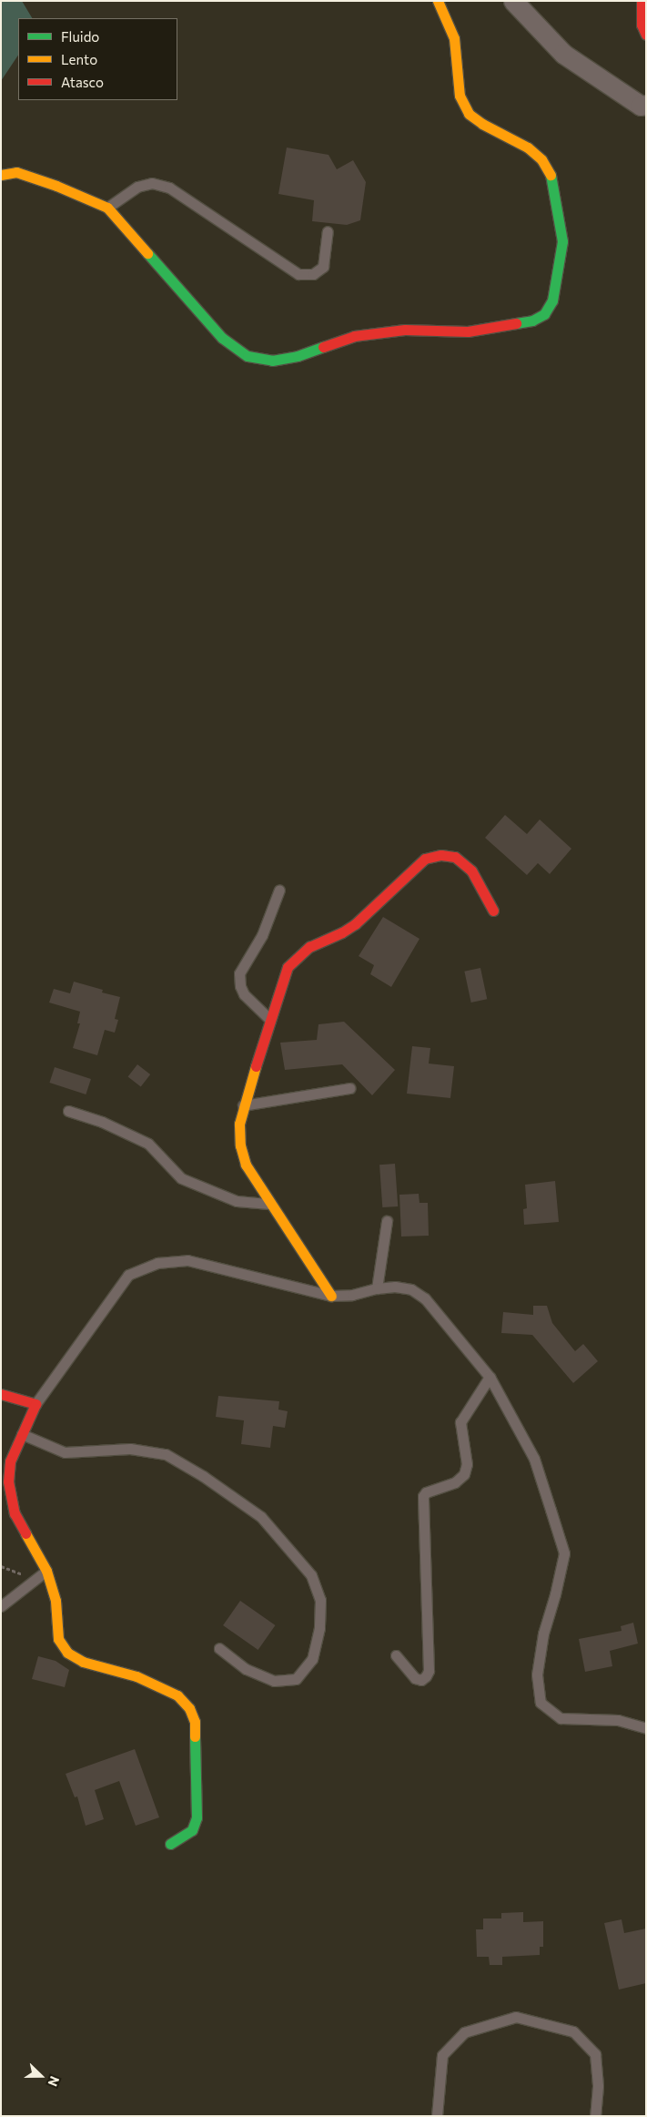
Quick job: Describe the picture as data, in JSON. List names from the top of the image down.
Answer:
{
  "legend": ["Fluido", "Lento", "Atasco"],
  "north": "right"
}
